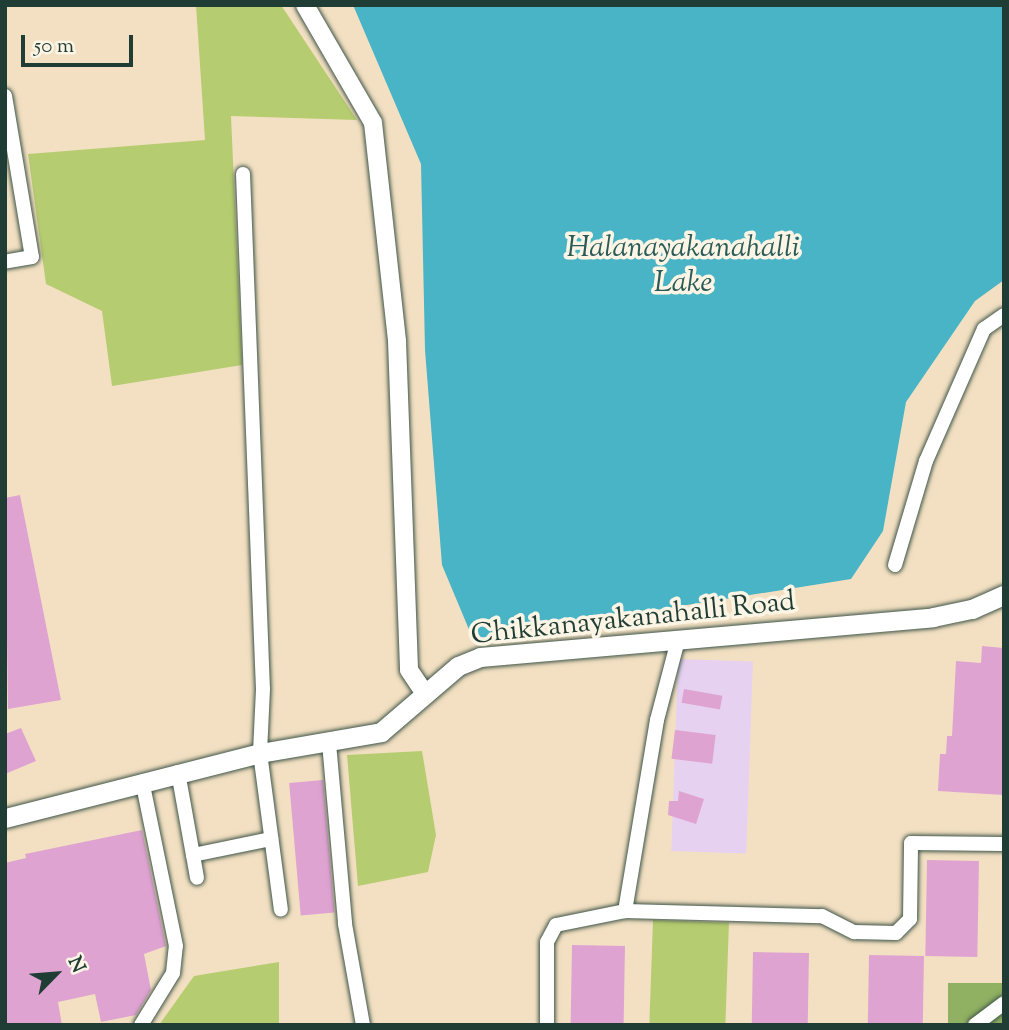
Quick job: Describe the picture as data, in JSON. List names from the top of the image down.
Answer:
{
  "streets": {
    "main road": ["Chikkanayakanahalli Road"]
  },
  "water": ["Halanayakanahalli Lake"],
  "scale_bar": "50 m",
  "north": "top right"
}
